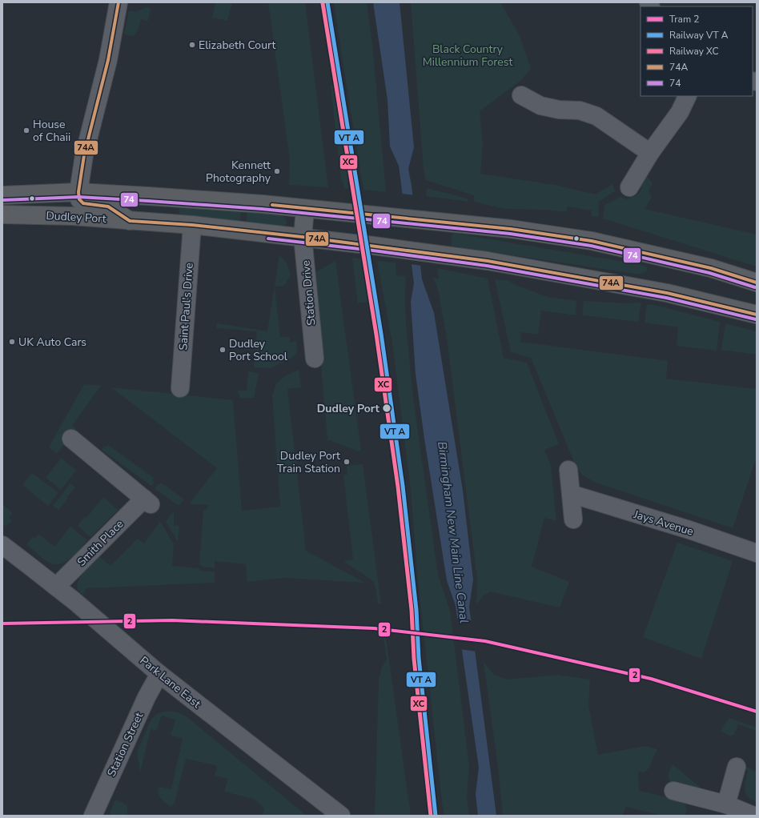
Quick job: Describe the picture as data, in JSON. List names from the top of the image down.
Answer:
{
  "streets": {
    "highway": ["Dudley Port"],
    "street": [
      "Station Drive",
      "Saint Paul's Drive",
      "Jays Avenue",
      "Smith Place",
      "Park Lane East",
      "Station Street"
    ]
  },
  "crossings": [
    ["Dudley Port", "Station Drive"],
    ["Dudley Port", "Saint Paul's Drive"],
    ["Smith Place", "Park Lane East"],
    ["Park Lane East", "Station Street"]
  ],
  "water": ["Birmingham New Main Line Canal"],
  "parks": ["Black Country Millennium Forest"],
  "places": [
    "Elizabeth Court",
    "House of Chaii",
    "Kennett Photography",
    "UK Auto Cars",
    "Dudley Port School",
    "Dudley Port",
    "Dudley Port Train Station"
  ],
  "lines": [
    "transit line 74A",
    "rail line XC",
    "transit line 74",
    "tram line 2"
  ],
  "legend": [
    "Tram 2",
    "Railway VT A",
    "Railway XC",
    "74A",
    "74"
  ]
}
